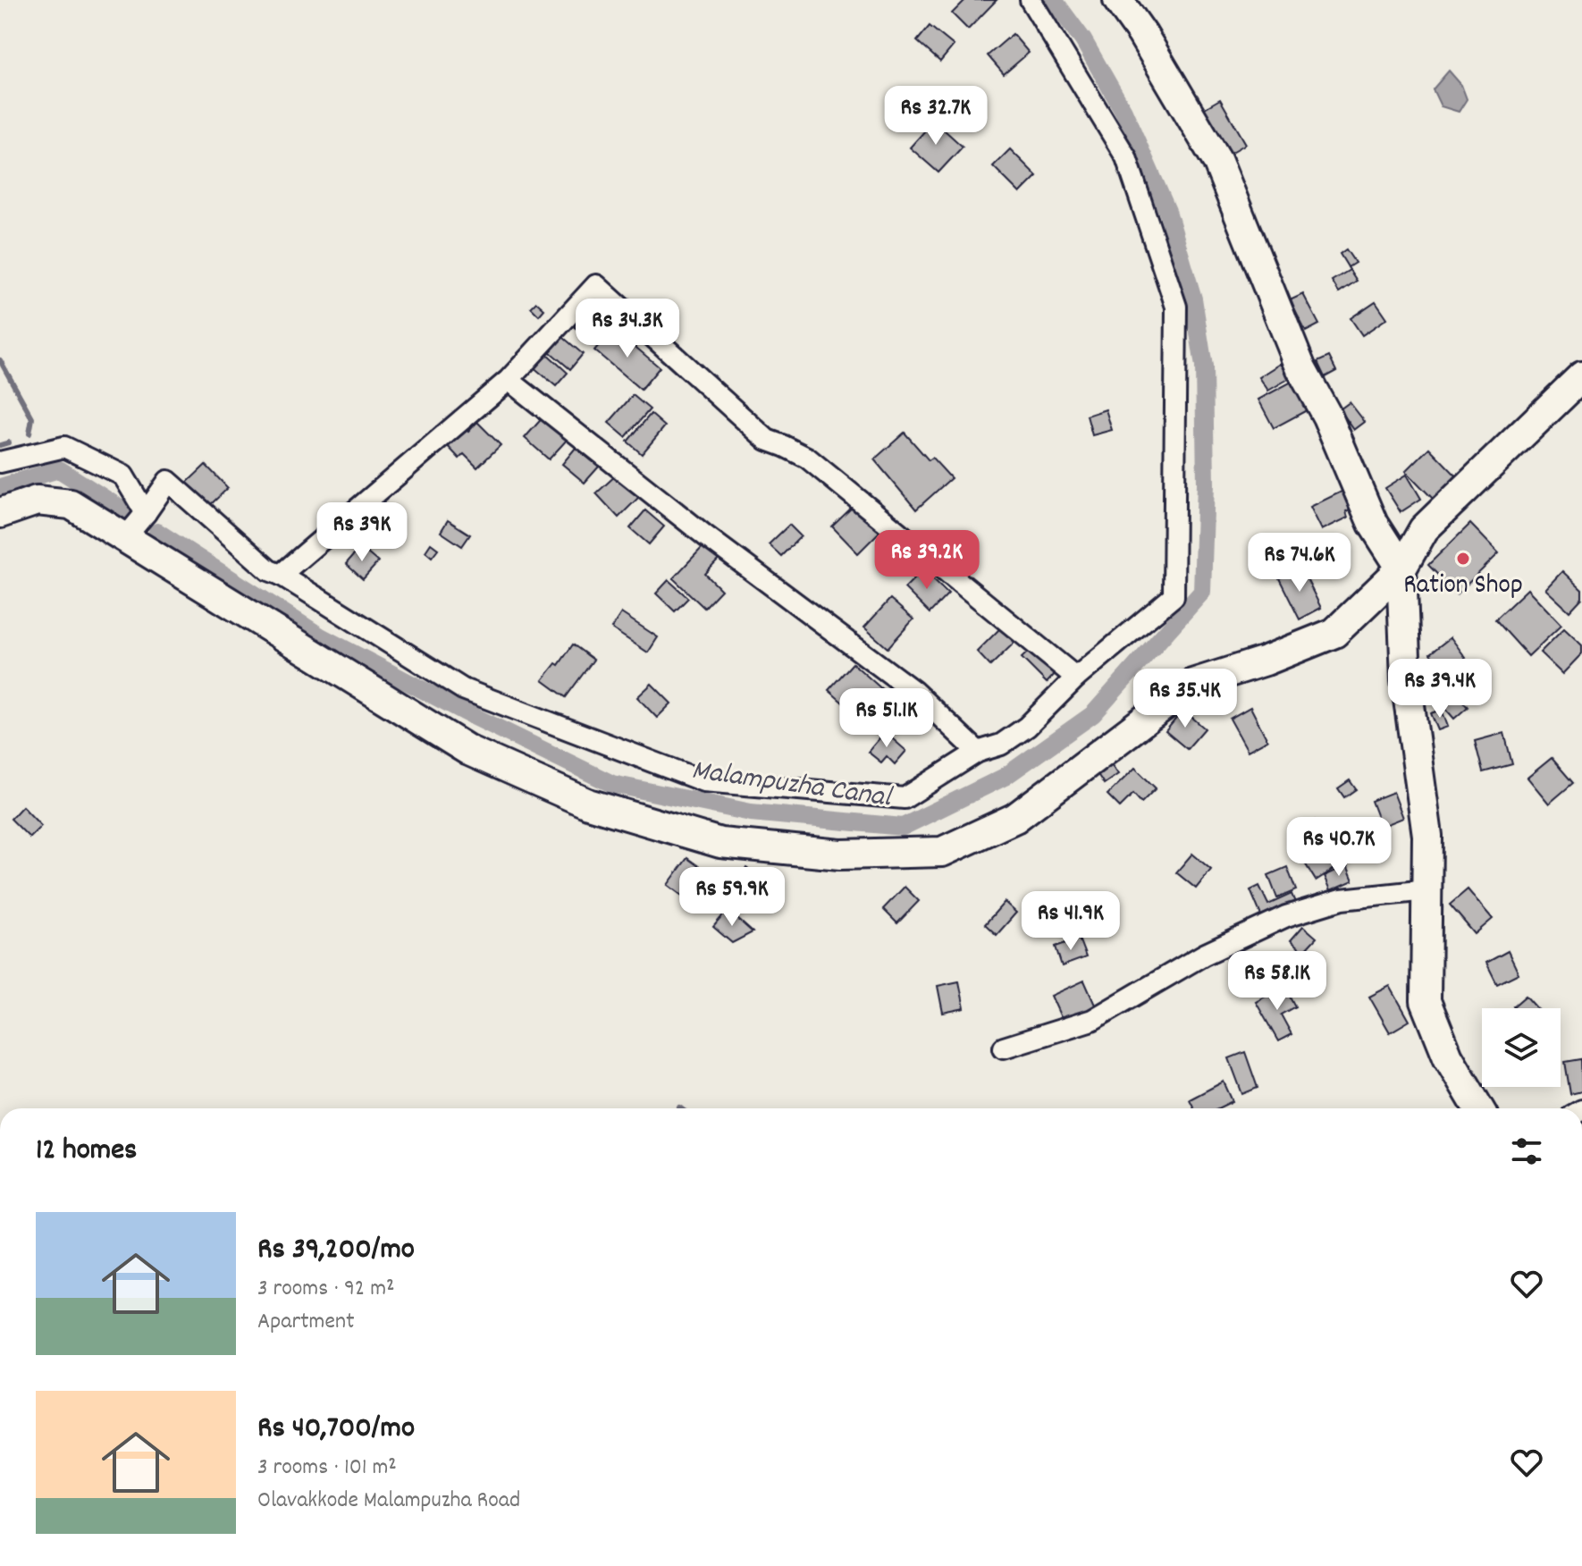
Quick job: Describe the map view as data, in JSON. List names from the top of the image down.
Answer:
{
  "water": ["Malampuzha Canal"],
  "places": ["Ration Shop"],
  "page": {
    "price": [
      "Rs 32.7K",
      "Rs 34.3K",
      "Rs 39K",
      "Rs 39.2K",
      "Rs 74.6K",
      "Rs 39.4K",
      "Rs 35.4K",
      "Rs 51.1K",
      "Rs 40.7K",
      "Rs 59.9K",
      "Rs 41.9K",
      "Rs 58.1K"
    ],
    "heading": "12 homes",
    "list": [
      {
        "name": "Rs 39,200/mo",
        "note": "3 rooms · 92 m² · Apartment"
      },
      {
        "name": "Rs 40,700/mo",
        "note": "3 rooms · 101 m² · Olavakkode Malampuzha Road"
      }
    ]
  }
}
